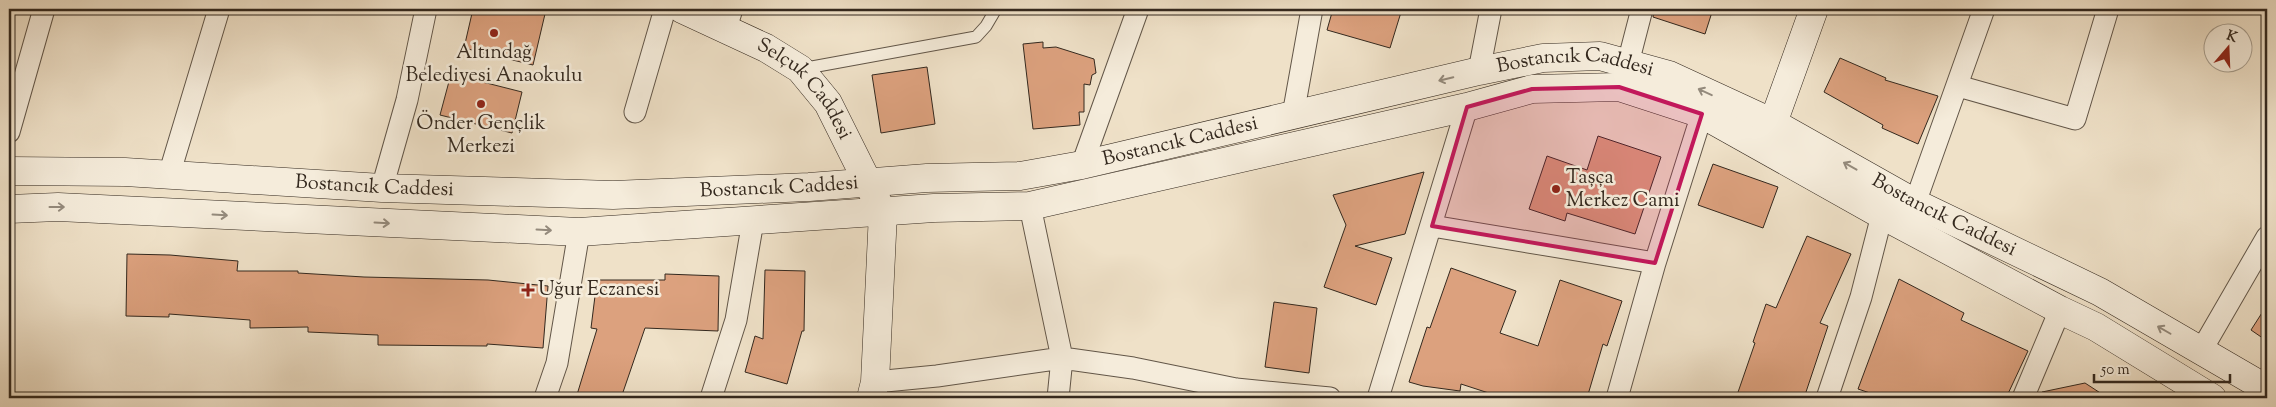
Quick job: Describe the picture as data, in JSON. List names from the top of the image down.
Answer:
{
  "streets": {
    "main road": ["Bostancık Caddesi", "Selçuk Caddesi"]
  },
  "crossings": [
    ["Bostancık Caddesi", "Selçuk Caddesi"]
  ],
  "places": {
    "other": ["Altındağ Belediyesi Anaokulu", "Önder Gençlik Merkezi", "Taşça Merkez Cami"],
    "health": ["Uğur Eczanesi"]
  },
  "scale_bar": "50 m",
  "north": "top"
}
